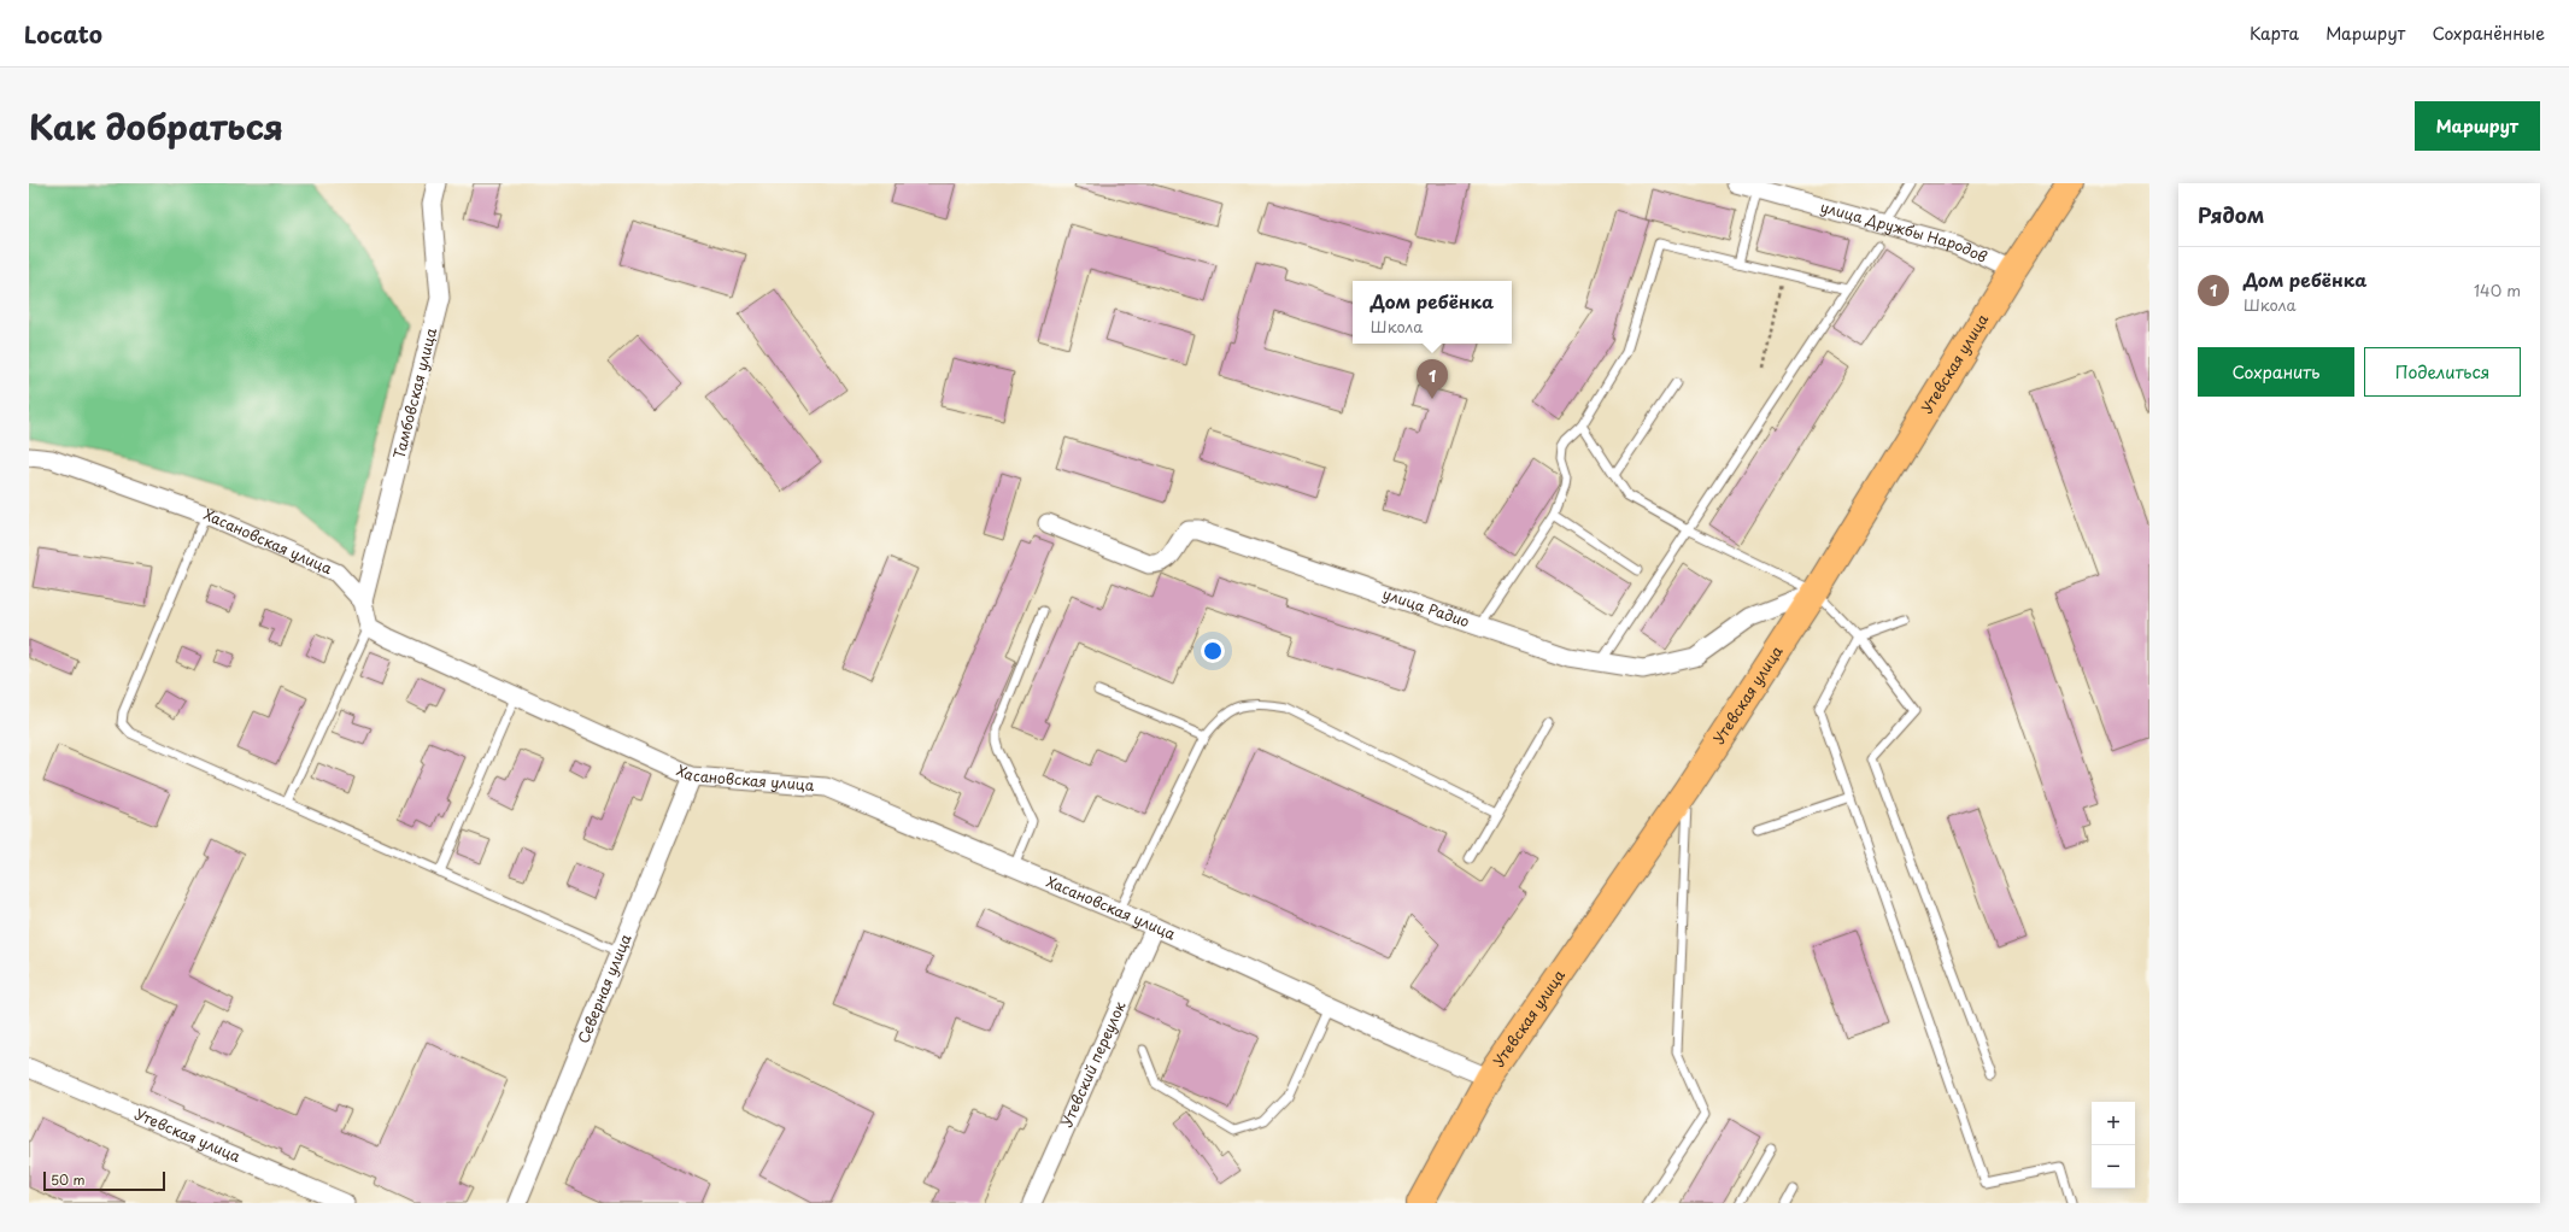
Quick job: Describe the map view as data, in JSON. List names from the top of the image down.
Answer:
{
  "streets": {
    "main road": ["Утевская улица"],
    "street": [
      "улица Дружбы Народов",
      "Тамбовская улица",
      "Хасановская улица",
      "улица Радио",
      "Северная улица",
      "Утевский переулок"
    ]
  },
  "crossings": [
    ["улица Дружбы Народов", "Утевская улица"],
    ["Утевская улица", "Хасановская улица"],
    ["Утевская улица", "улица Радио"],
    ["Тамбовская улица", "Хасановская улица"],
    ["Хасановская улица", "Северная улица"],
    ["Хасановская улица", "Утевский переулок"]
  ],
  "scale_bar": "50 m",
  "page": {
    "header": "Locato",
    "nav": ["Карта", "Маршрут", "Сохранённые"],
    "title": "Как добраться",
    "buttons": [
      "Маршрут",
      ["Сохранить", "Поделиться"]
    ],
    "heading": "Рядом",
    "list": [
      {
        "mark": "1",
        "name": "Дом ребёнка",
        "note": "Школа",
        "value": "140 m"
      }
    ],
    "popup": ["Дом ребёнка", "Школа"],
    "pins": "1",
    "map_buttons": ["+", "−"],
    "scale": "50 m"
  }
}
